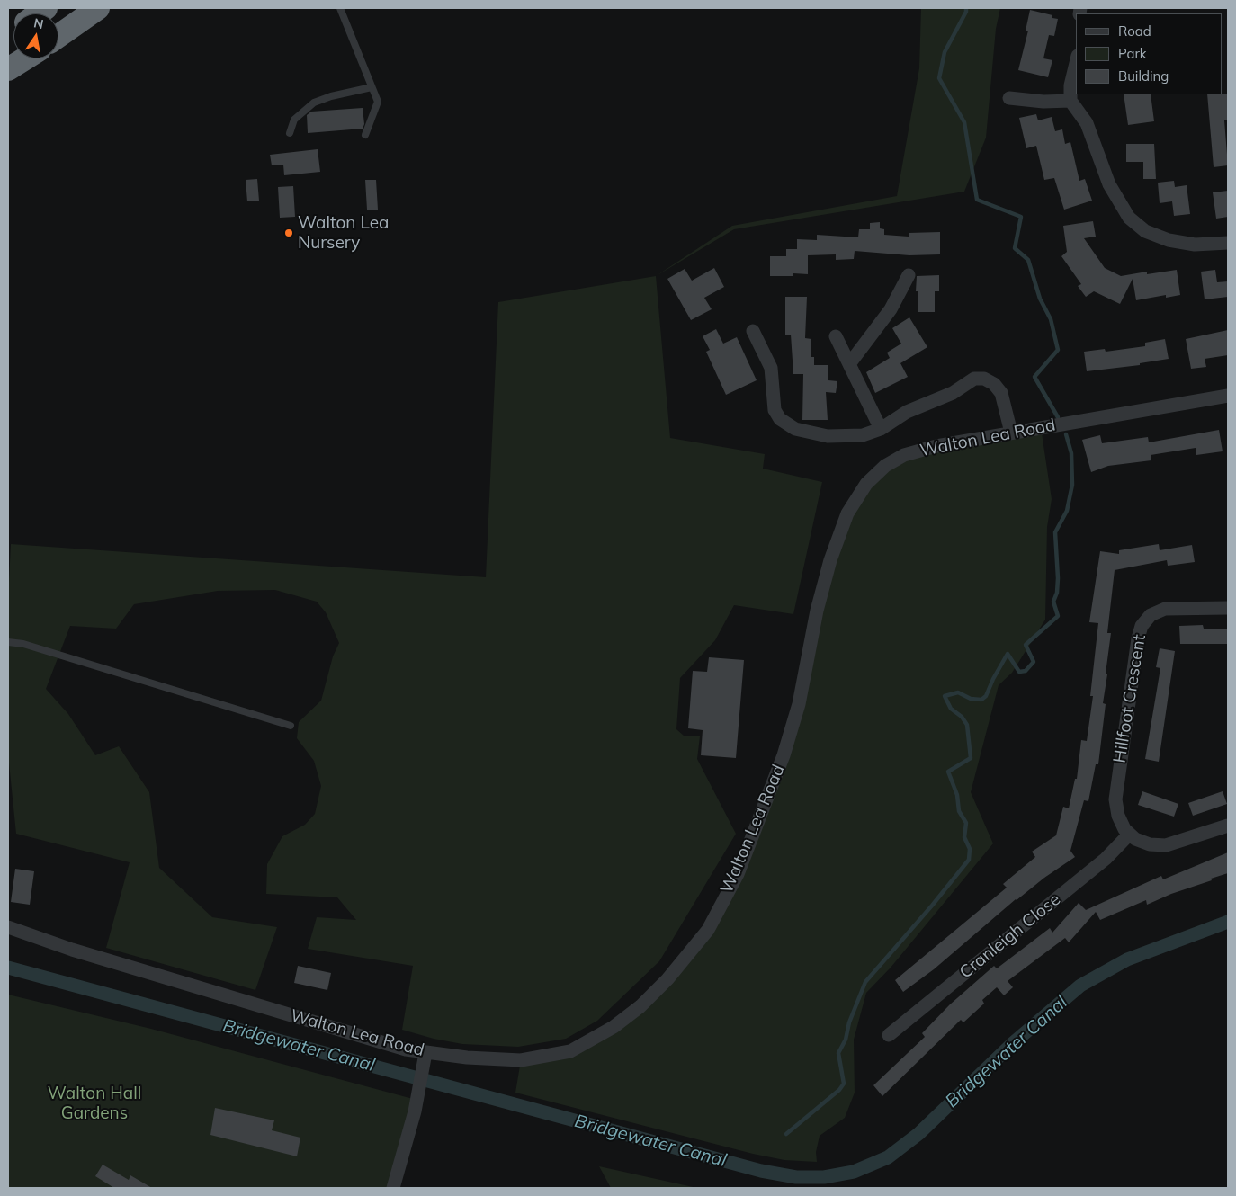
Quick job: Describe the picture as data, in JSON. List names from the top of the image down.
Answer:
{
  "streets": {
    "street": ["Walton Lea Road", "Hillfoot Crescent", "Cranleigh Close"]
  },
  "crossings": [
    ["Hillfoot Crescent", "Cranleigh Close"]
  ],
  "water": ["Bridgewater Canal"],
  "parks": ["Walton Hall Gardens"],
  "places": ["Walton Lea Nursery"],
  "legend": ["Road", "Park", "Building"],
  "north": "top"
}
